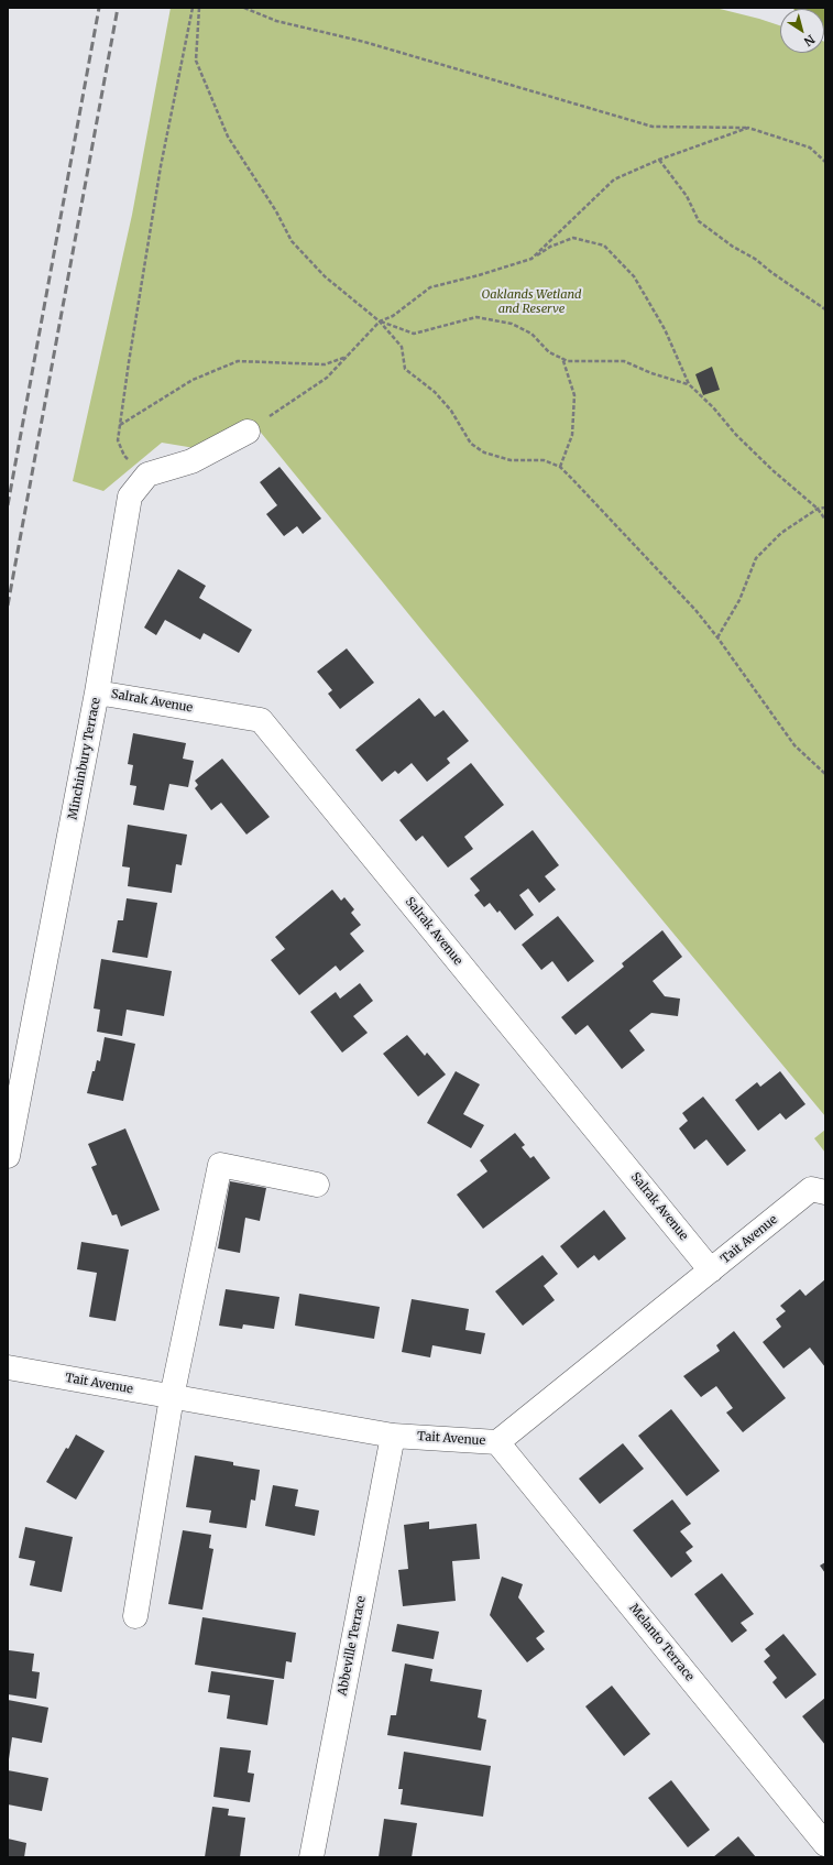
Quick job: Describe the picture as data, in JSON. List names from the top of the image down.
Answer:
{
  "streets": {
    "street": [
      "Salrak Avenue",
      "Minchinbury Terrace",
      "Tait Avenue",
      "Melanto Terrace",
      "Abbeville Terrace"
    ]
  },
  "crossings": [
    ["Salrak Avenue", "Minchinbury Terrace"],
    ["Salrak Avenue", "Tait Avenue"],
    ["Tait Avenue", "Melanto Terrace"],
    ["Tait Avenue", "Abbeville Terrace"]
  ],
  "parks": ["Oaklands Wetland and Reserve"],
  "north": "bottom right"
}
